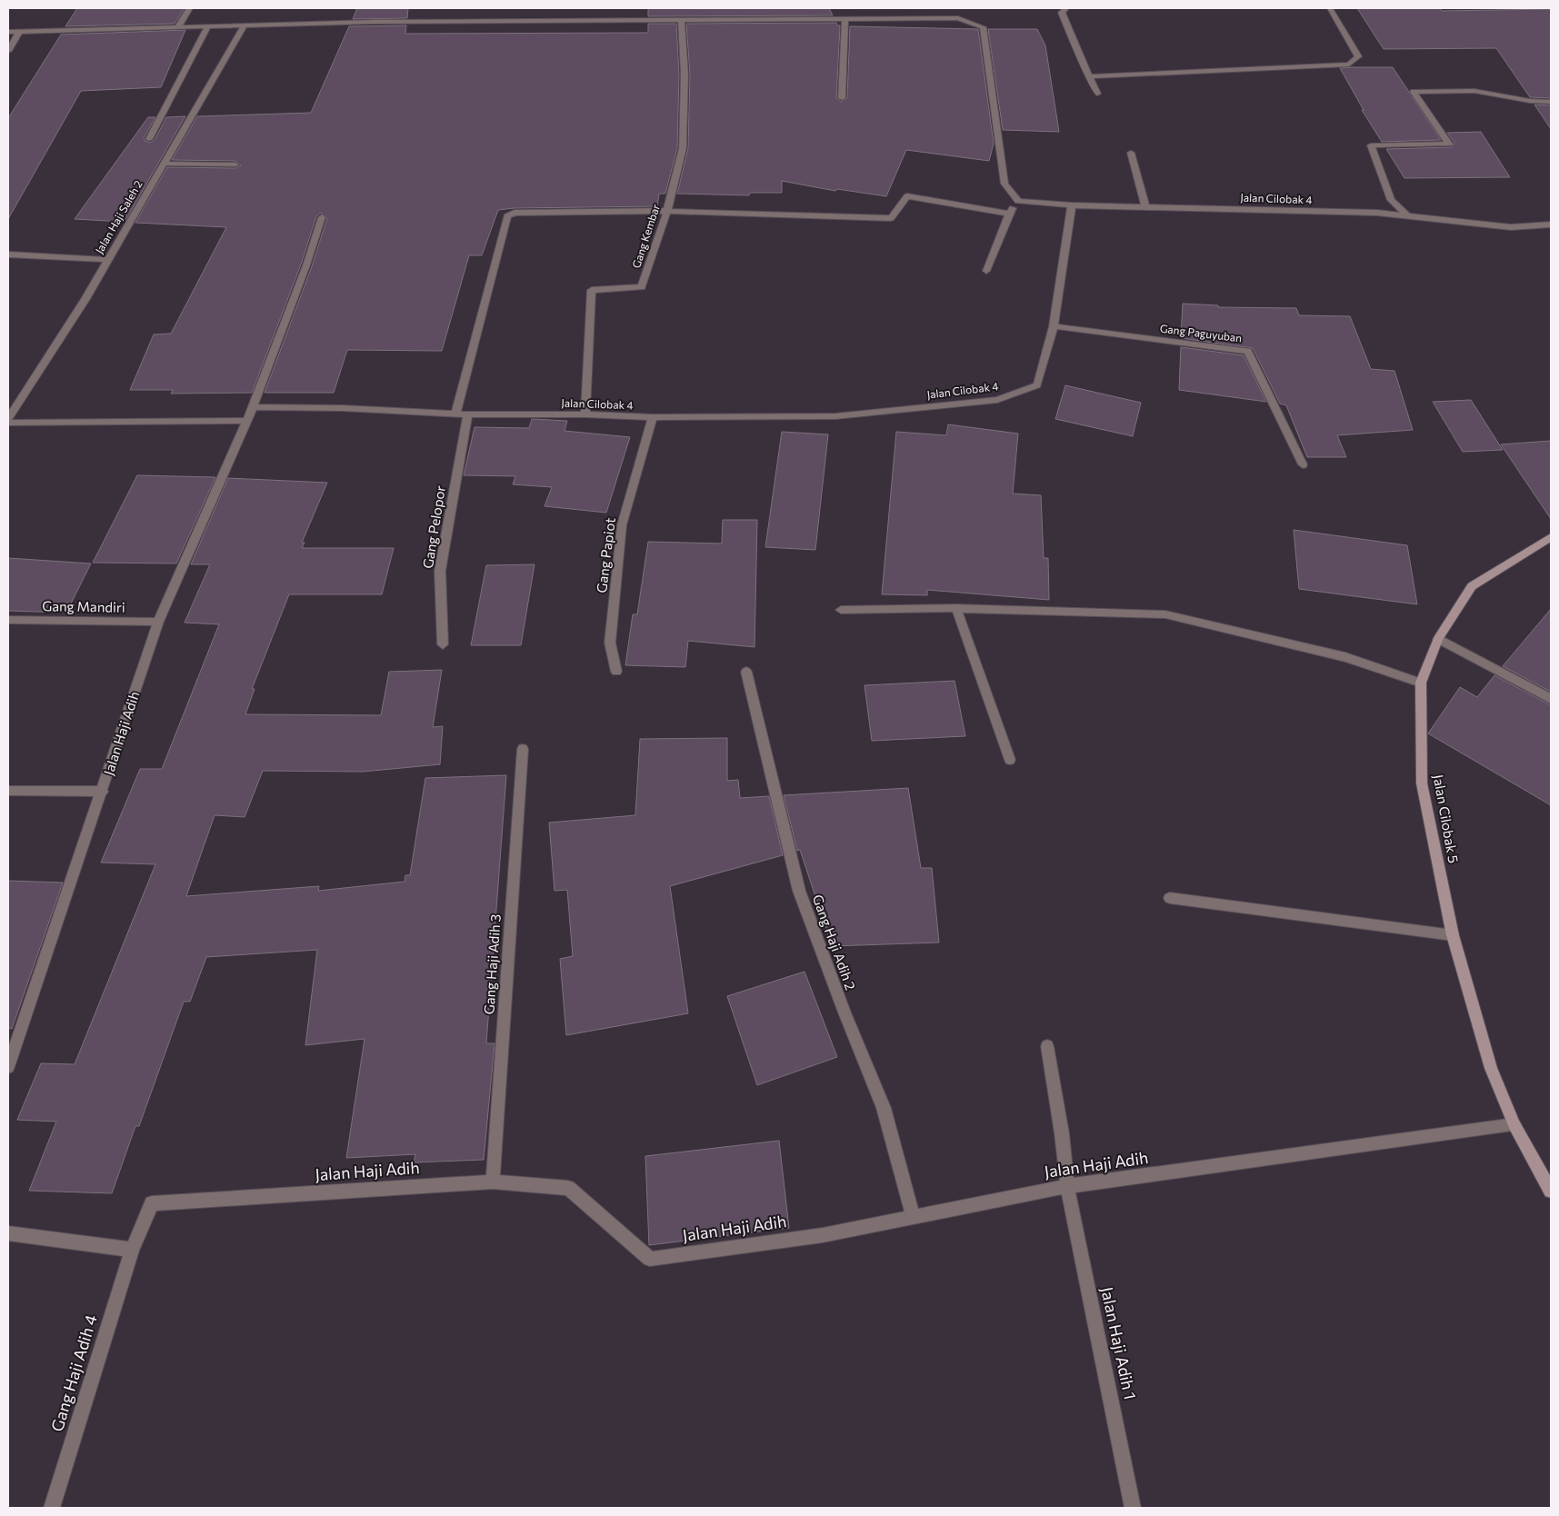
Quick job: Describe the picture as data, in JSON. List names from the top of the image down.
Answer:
{
  "streets": {
    "street": [
      "Jalan Cilobak 4",
      "Jalan Haji Saleh 2",
      "Gang Kembar",
      "Gang Paguyuban",
      "Gang Pelopor",
      "Gang Papiot",
      "Gang Mandiri",
      "Jalan Haji Adih",
      "Jalan Cilobak 5",
      "Gang Haji Adih 2",
      "Gang Haji Adih 3",
      "Jalan Haji Adih 1",
      "Gang Haji Adih 4"
    ]
  },
  "crossings": [
    ["Jalan Cilobak 4", "Gang Kembar"],
    ["Jalan Cilobak 4", "Gang Paguyuban"],
    ["Jalan Cilobak 4", "Gang Pelopor"],
    ["Jalan Cilobak 4", "Gang Papiot"],
    ["Jalan Cilobak 4", "Jalan Haji Adih"],
    ["Gang Mandiri", "Jalan Haji Adih"],
    ["Jalan Haji Adih", "Jalan Cilobak 5"],
    ["Jalan Haji Adih", "Gang Haji Adih 2"],
    ["Jalan Haji Adih", "Gang Haji Adih 3"],
    ["Jalan Haji Adih", "Jalan Haji Adih 1"],
    ["Jalan Haji Adih", "Gang Haji Adih 4"]
  ]
}
